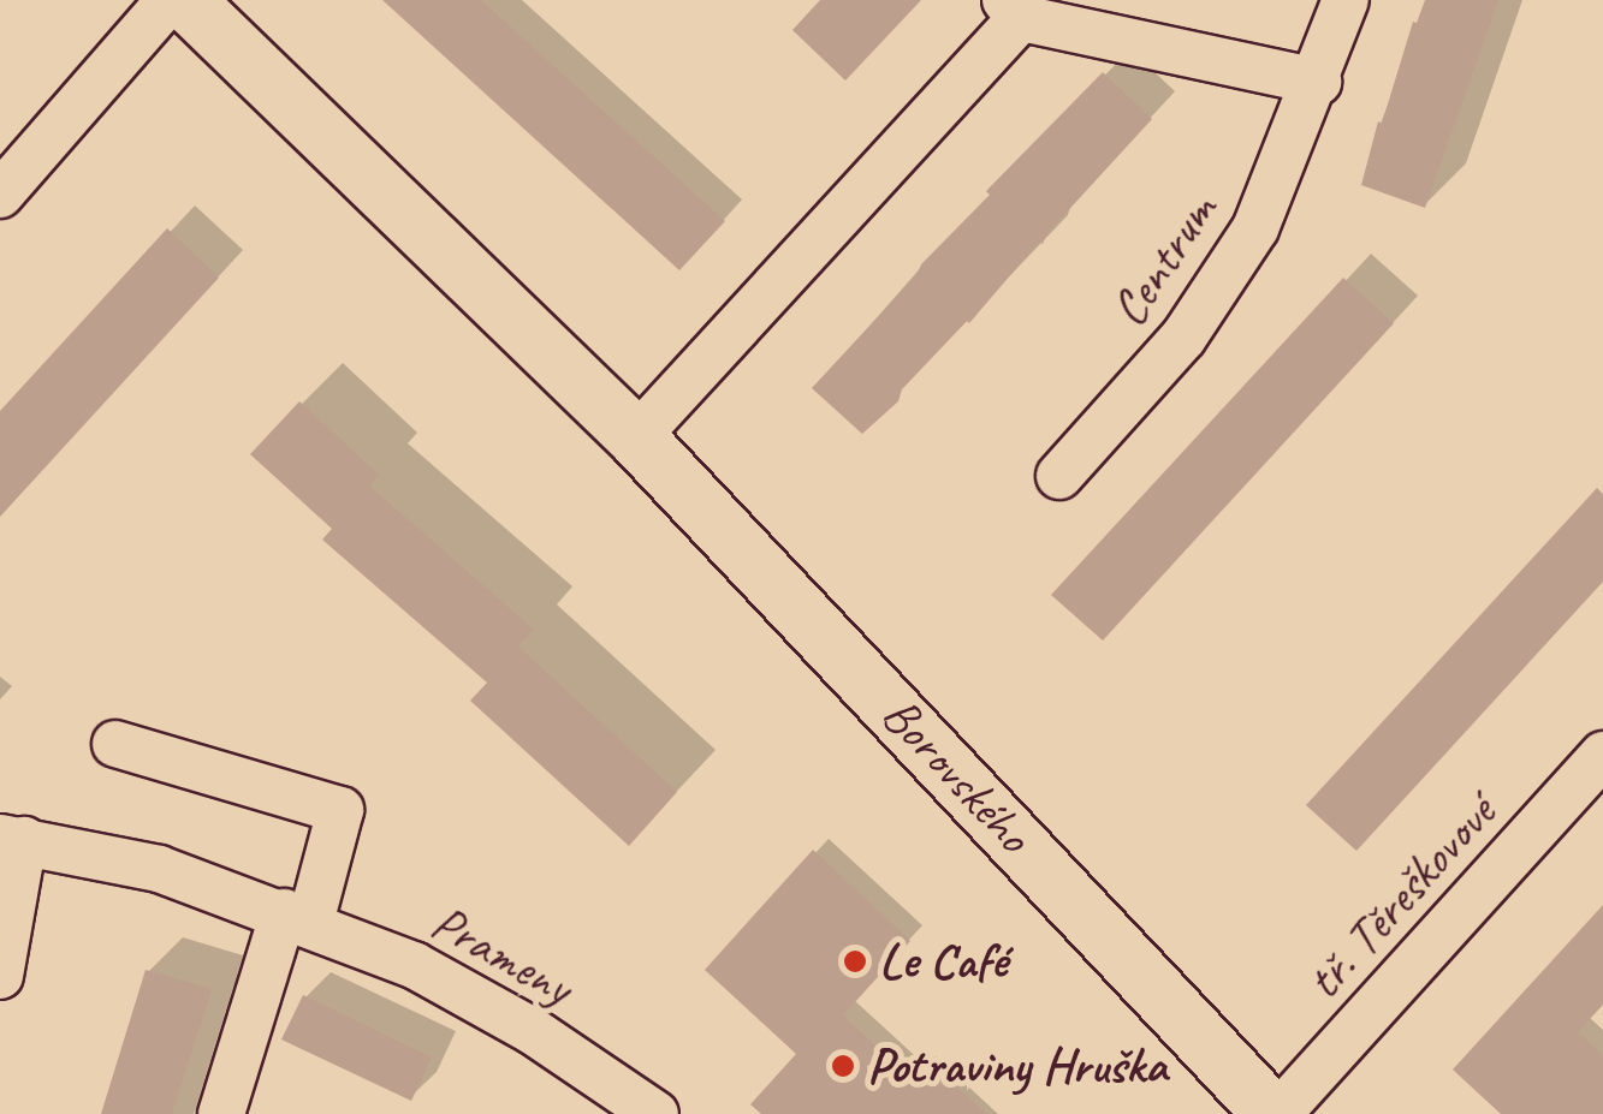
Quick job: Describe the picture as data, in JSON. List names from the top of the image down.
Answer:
{
  "streets": {
    "main road": ["Borovského"],
    "street": ["Centrum", "tř. Těreškovové", "Prameny"]
  },
  "crossings": [
    ["Borovského", "tř. Těreškovové"]
  ],
  "places": ["Le Café", "Potraviny Hruška"]
}
